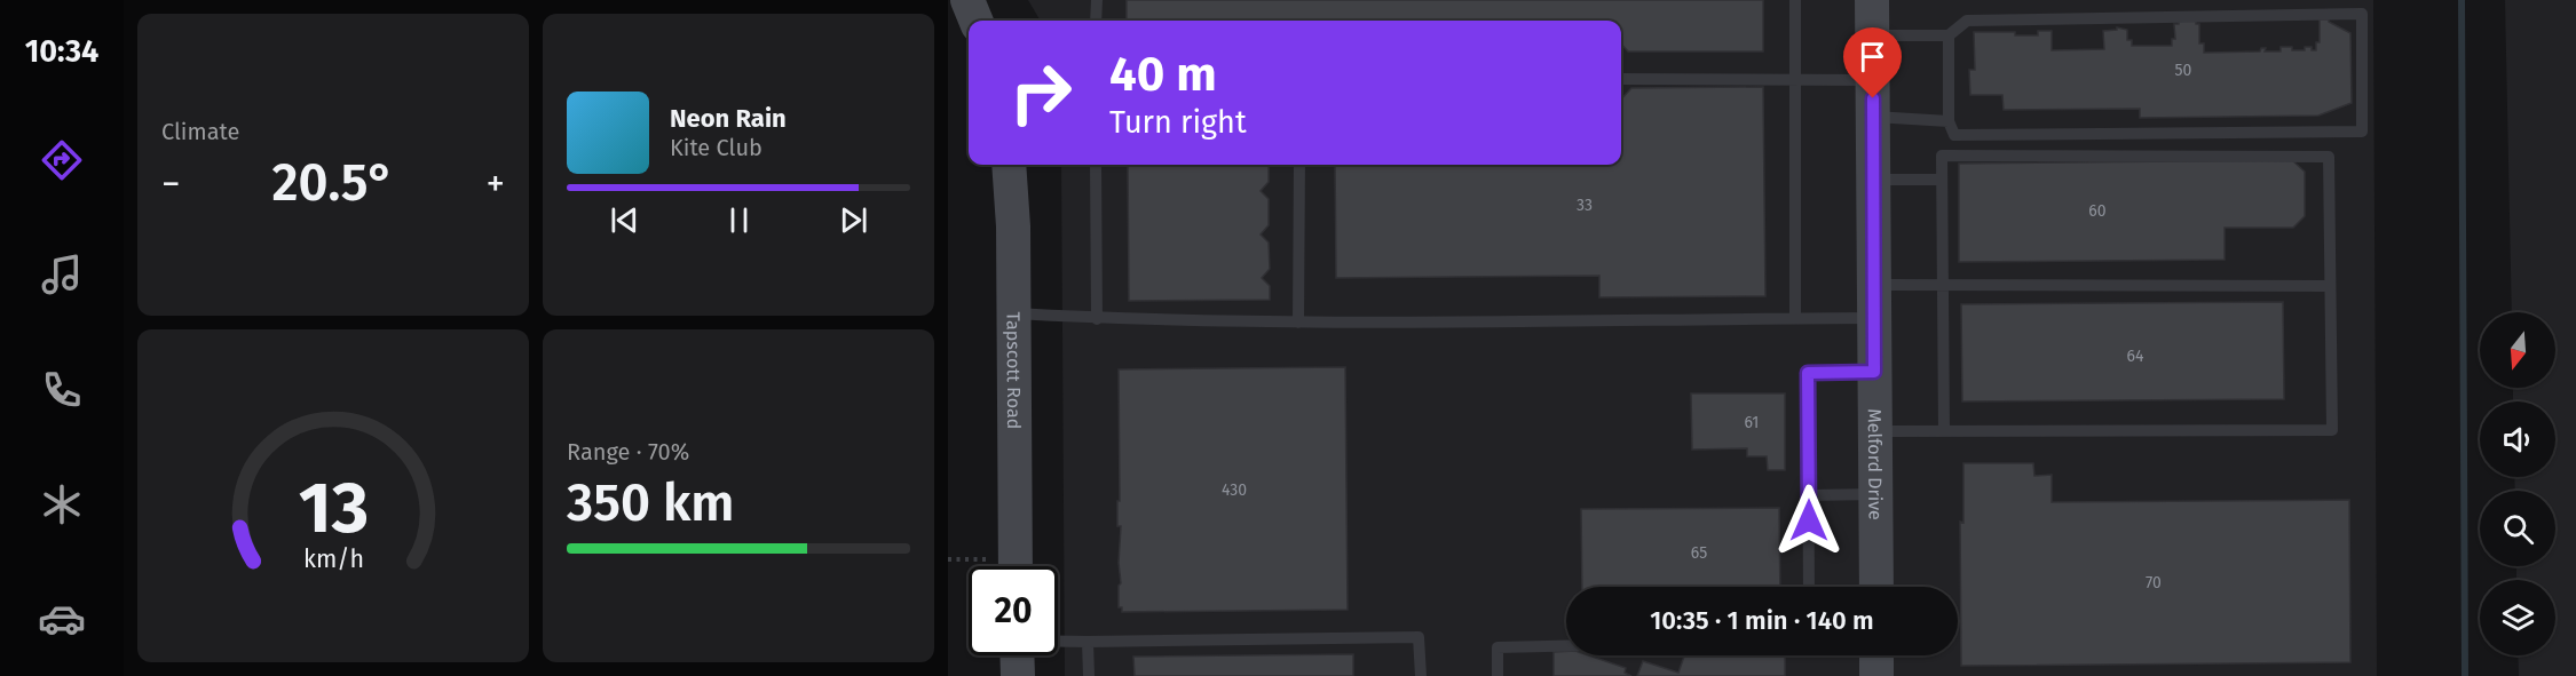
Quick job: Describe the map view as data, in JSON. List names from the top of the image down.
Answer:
{
  "streets": {
    "street": ["Tapscott Road", "Melford Drive"]
  },
  "house_numbers": [
    "50",
    "33",
    "60",
    "64",
    "61",
    "430",
    "65",
    "70"
  ],
  "north": "bottom",
  "page": {
    "tabs": "10:34",
    "tile": [
      "Climate",
      ["Range · 70%", "350 km"]
    ],
    "turn": ["40 m", "Turn right"],
    "song": ["Neon Rain", "Kite Club"],
    "heat": ["−", "20.5°", "+"],
    "limit": "20",
    "trip": "10:35 · 1 min · 140 m",
    "gauge": ["13", "km/h"]
  }
}
